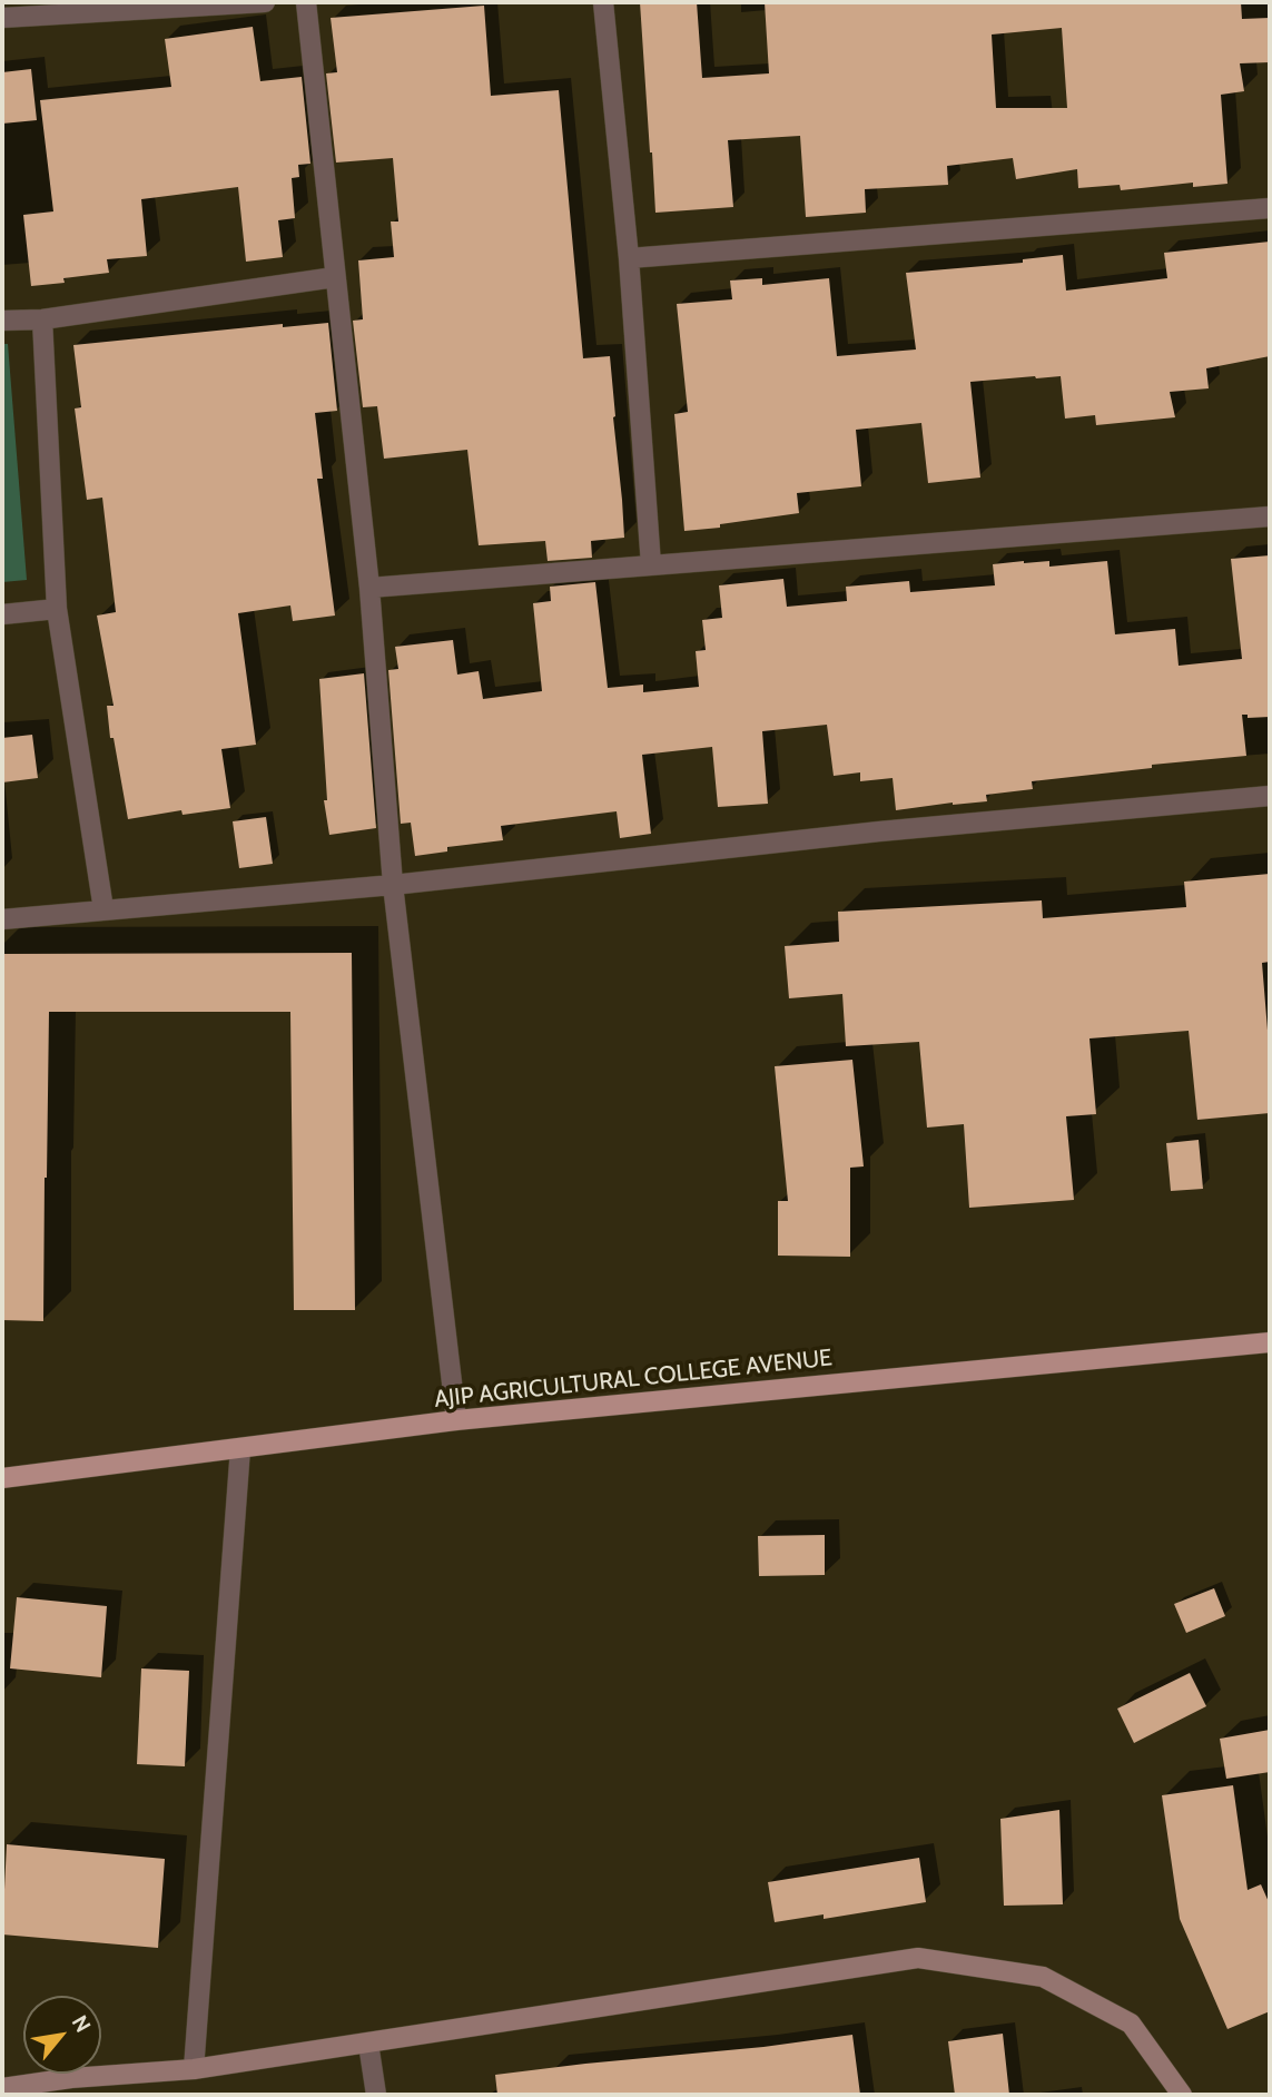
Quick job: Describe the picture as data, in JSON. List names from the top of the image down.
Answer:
{
  "streets": {
    "main road": ["AJIP AGRICULTURAL COLLEGE AVENUE"]
  },
  "north": "top right"
}
